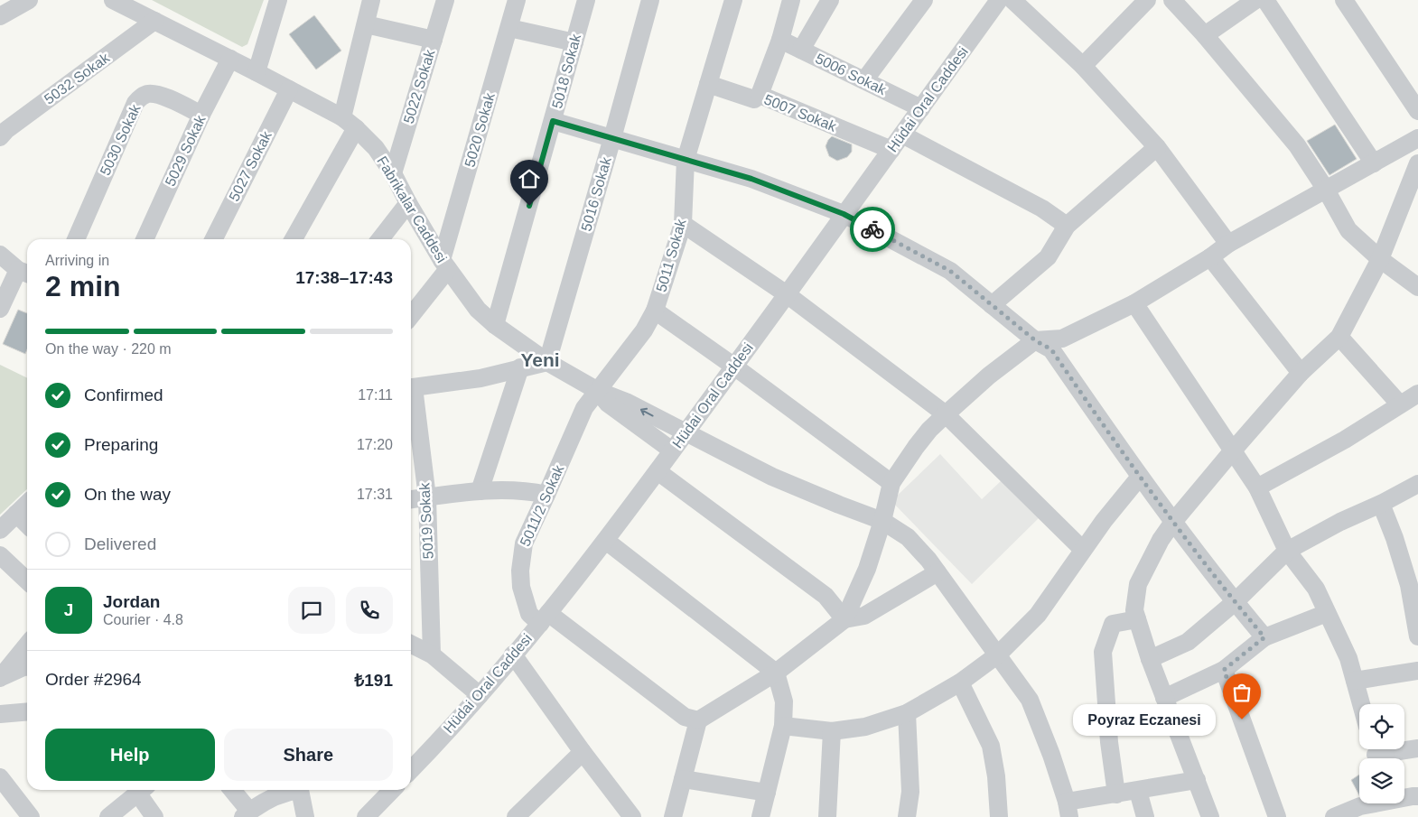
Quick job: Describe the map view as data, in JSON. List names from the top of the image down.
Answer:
{
  "streets": {
    "street": [
      "5018 Sokak",
      "5006 Sokak",
      "5032 Sokak",
      "5022 Sokak",
      "Hüdai Oral Caddesi",
      "5007 Sokak",
      "5020 Sokak",
      "5030 Sokak",
      "5029 Sokak",
      "5027 Sokak",
      "5016 Sokak",
      "Fabrikalar Caddesi",
      "5011 Sokak",
      "5011/2 Sokak",
      "5019 Sokak"
    ]
  },
  "crossings": [
    ["5018 Sokak", "Fabrikalar Caddesi"],
    ["5006 Sokak", "Hüdai Oral Caddesi"],
    ["5032 Sokak", "Fabrikalar Caddesi"],
    ["5022 Sokak", "Fabrikalar Caddesi"],
    ["Hüdai Oral Caddesi", "5007 Sokak"],
    ["Hüdai Oral Caddesi", "Fabrikalar Caddesi"],
    ["Hüdai Oral Caddesi", "5011/2 Sokak"],
    ["5007 Sokak", "5011 Sokak"],
    ["5020 Sokak", "Fabrikalar Caddesi"],
    ["5030 Sokak", "5029 Sokak"],
    ["5029 Sokak", "Fabrikalar Caddesi"],
    ["5027 Sokak", "Fabrikalar Caddesi"],
    ["5016 Sokak", "Fabrikalar Caddesi"],
    ["Fabrikalar Caddesi", "5011 Sokak"],
    ["Fabrikalar Caddesi", "5011/2 Sokak"],
    ["5011 Sokak", "5011/2 Sokak"]
  ],
  "districts": ["Yeni"],
  "places": ["Poyraz Eczanesi"],
  "page": {
    "heading": ["2 min", "Arriving in", "17:38–17:43"],
    "panel": [
      "Jordan",
      "Courier · 4.8",
      "Order #2964",
      "₺191"
    ],
    "bar": "On the way · 220 m",
    "list": [
      ["Confirmed", "17:11"],
      ["Preparing", "17:20"],
      ["On the way", "17:31"],
      "Delivered"
    ],
    "round": "J",
    "bubble": "Poyraz Eczanesi",
    "buttons": ["Help", "Share"]
  }
}
